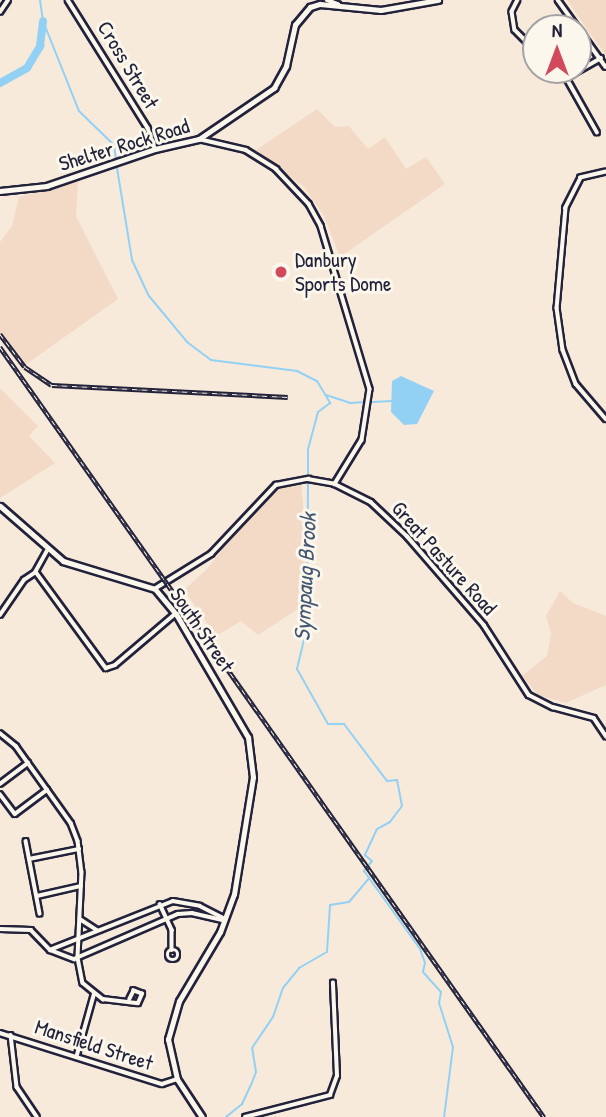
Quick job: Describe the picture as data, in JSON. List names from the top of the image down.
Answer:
{
  "streets": {
    "main road": ["South Street"],
    "street": [
      "Cross Street",
      "Shelter Rock Road",
      "Great Pasture Road",
      "Mansfield Street"
    ]
  },
  "crossings": [
    ["Cross Street", "Shelter Rock Road"],
    ["Great Pasture Road", "South Street"],
    ["South Street", "Mansfield Street"]
  ],
  "water": ["Sympaug Brook"],
  "places": ["Danbury Sports Dome"],
  "north": "top"
}
